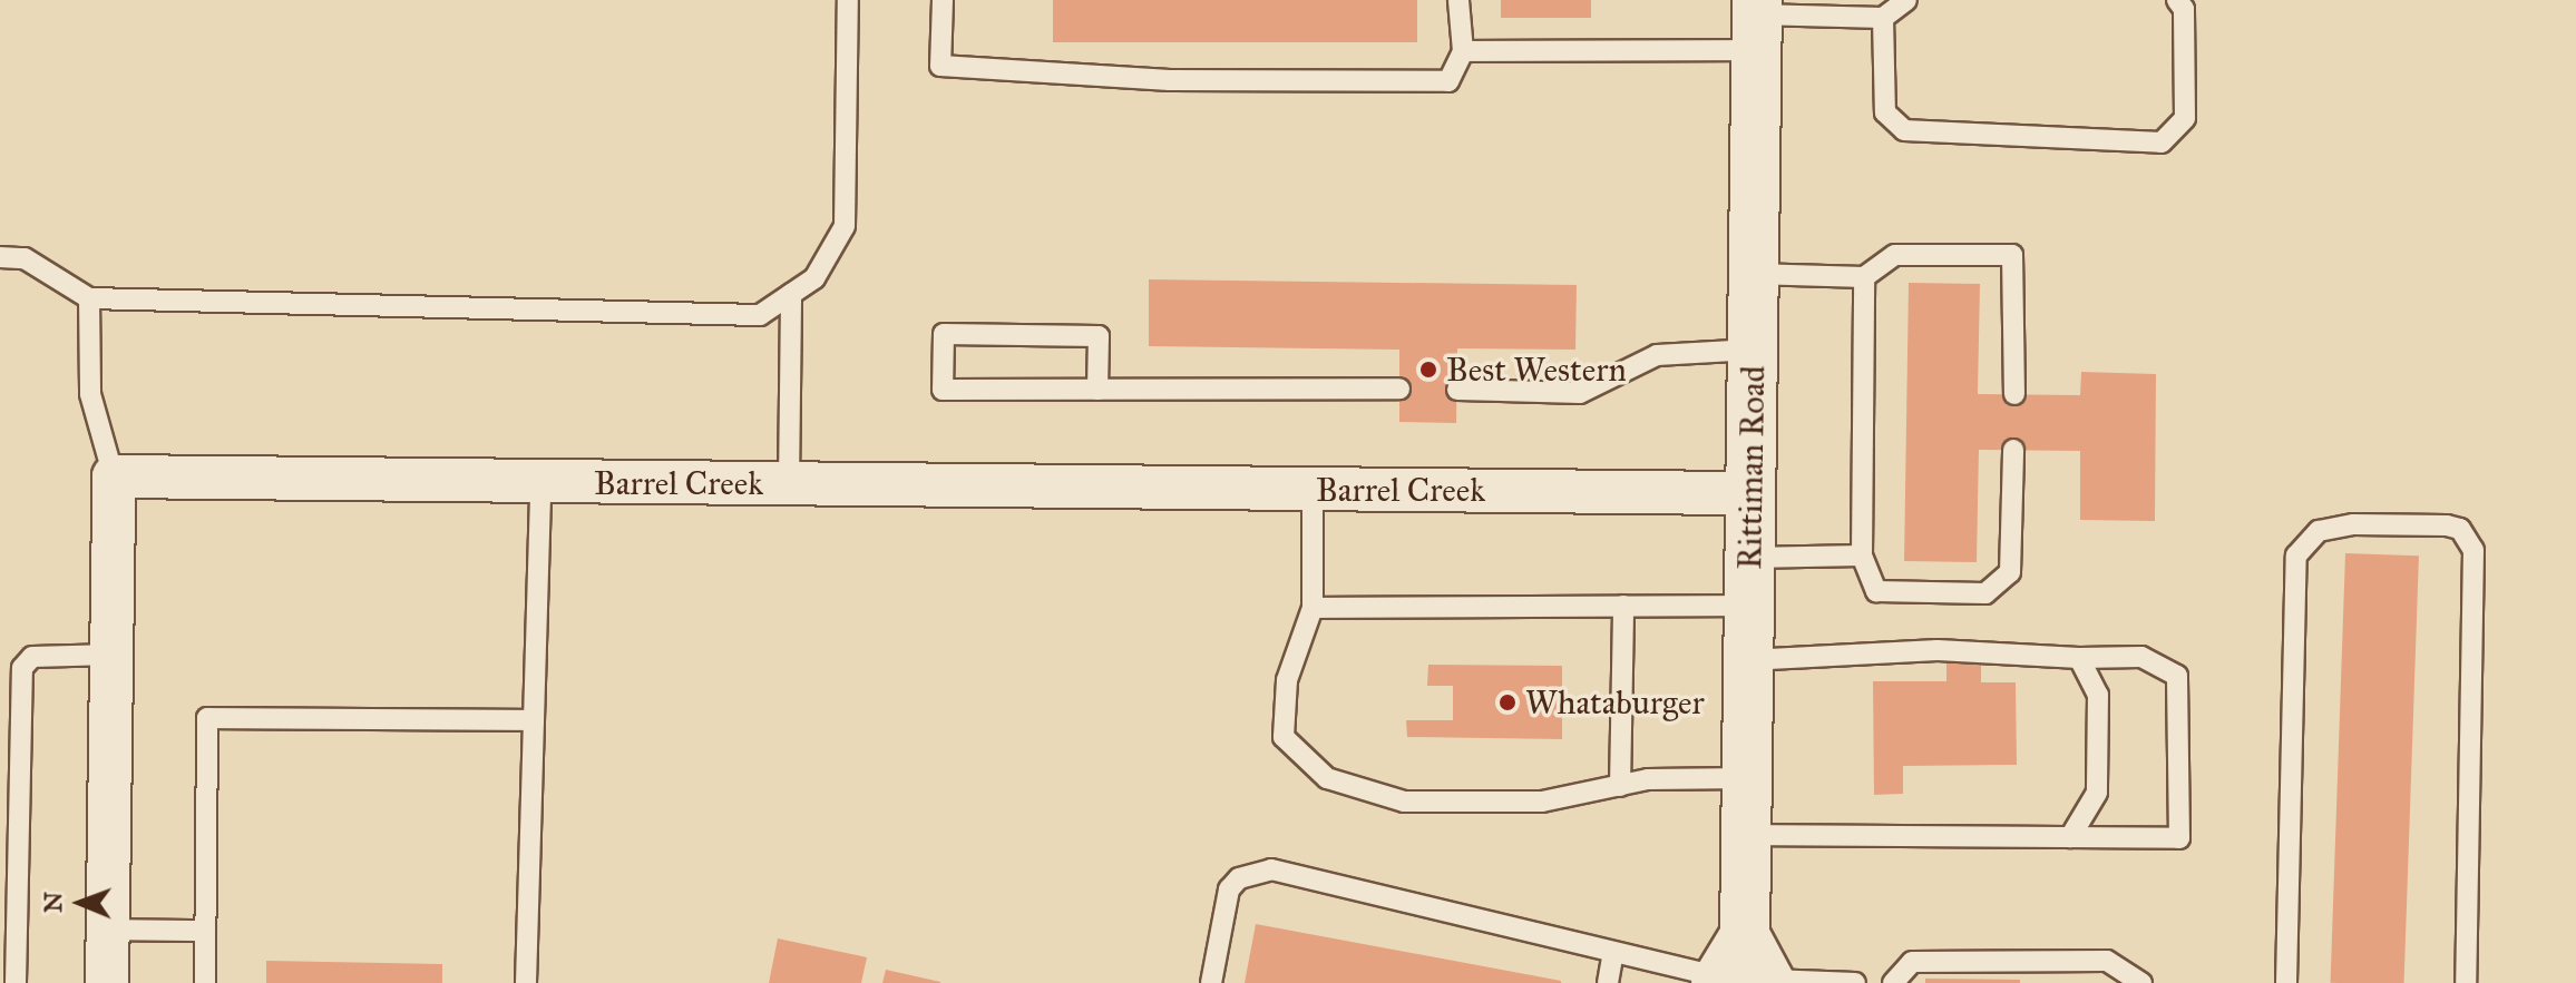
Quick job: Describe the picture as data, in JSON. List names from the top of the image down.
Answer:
{
  "streets": {
    "main road": ["Rittiman Road"],
    "street": ["Barrel Creek"]
  },
  "crossings": [
    ["Rittiman Road", "Barrel Creek"]
  ],
  "places": ["Best Western", "Whataburger"],
  "north": "left"
}
